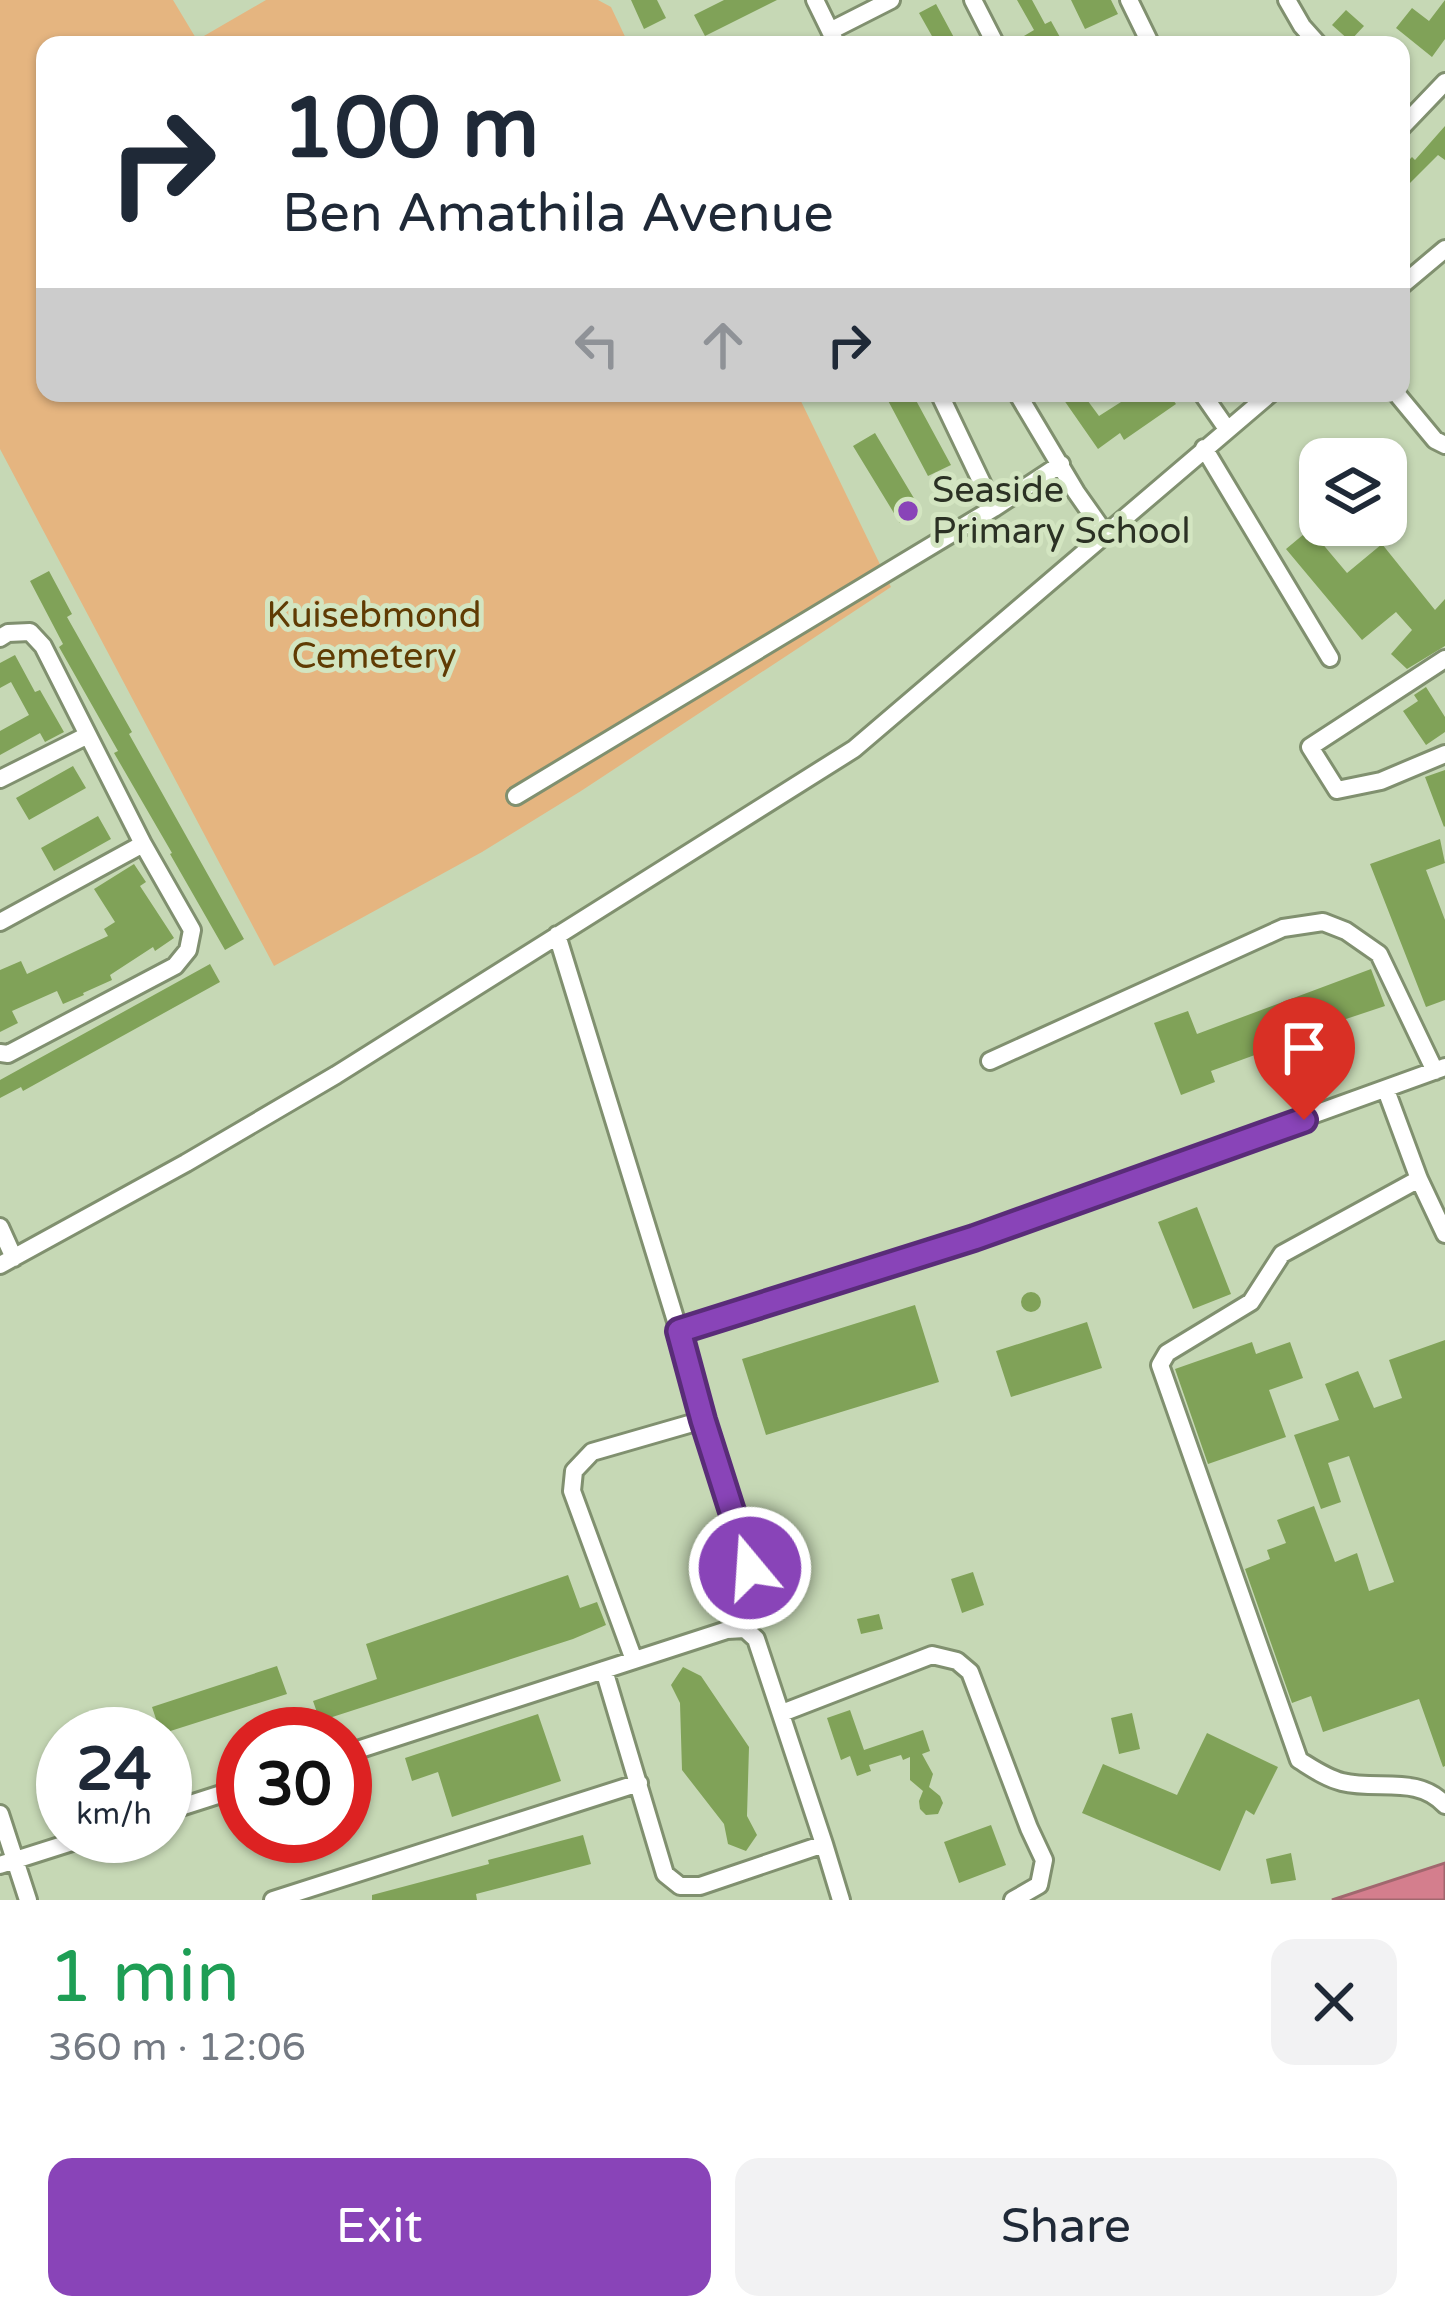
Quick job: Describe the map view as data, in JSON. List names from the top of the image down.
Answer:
{
  "parks": ["Kuisebmond Cemetery"],
  "places": ["Seaside Primary School"],
  "page": {
    "turn": ["100 m", "Ben Amathila Avenue"],
    "speed": "24 km/h",
    "limit": "30",
    "heading": ["1 min", "360 m · 12:06"],
    "buttons": ["Exit", "Share"]
  }
}
